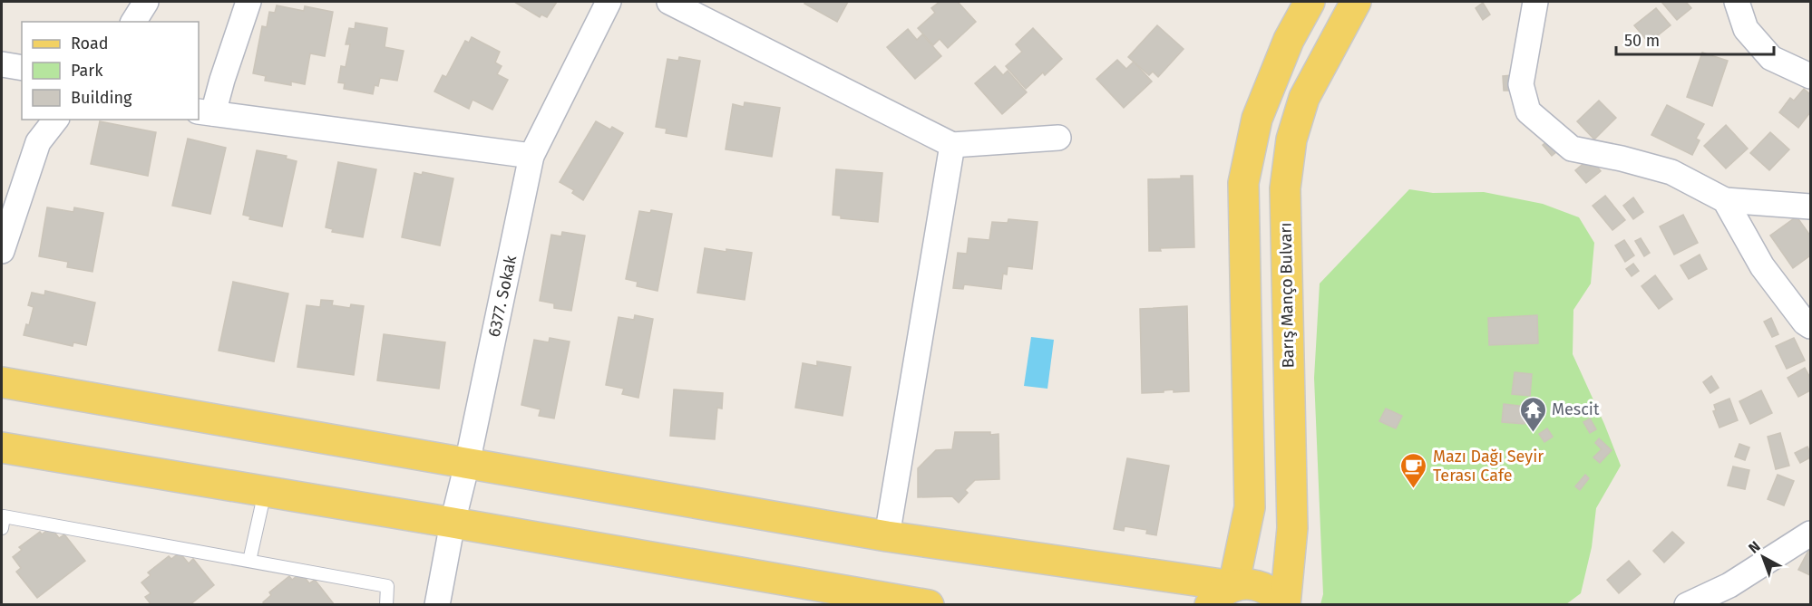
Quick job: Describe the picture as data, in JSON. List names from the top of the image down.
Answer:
{
  "streets": {
    "main road": ["Barış Manço Bulvarı"],
    "street": ["6377. Sokak"]
  },
  "places": {
    "temple": ["Mescit"],
    "cafe": ["Mazı Dağı Seyir Terası Cafe"]
  },
  "legend": ["Road", "Park", "Building"],
  "scale_bar": "50 m",
  "north": "top left"
}
